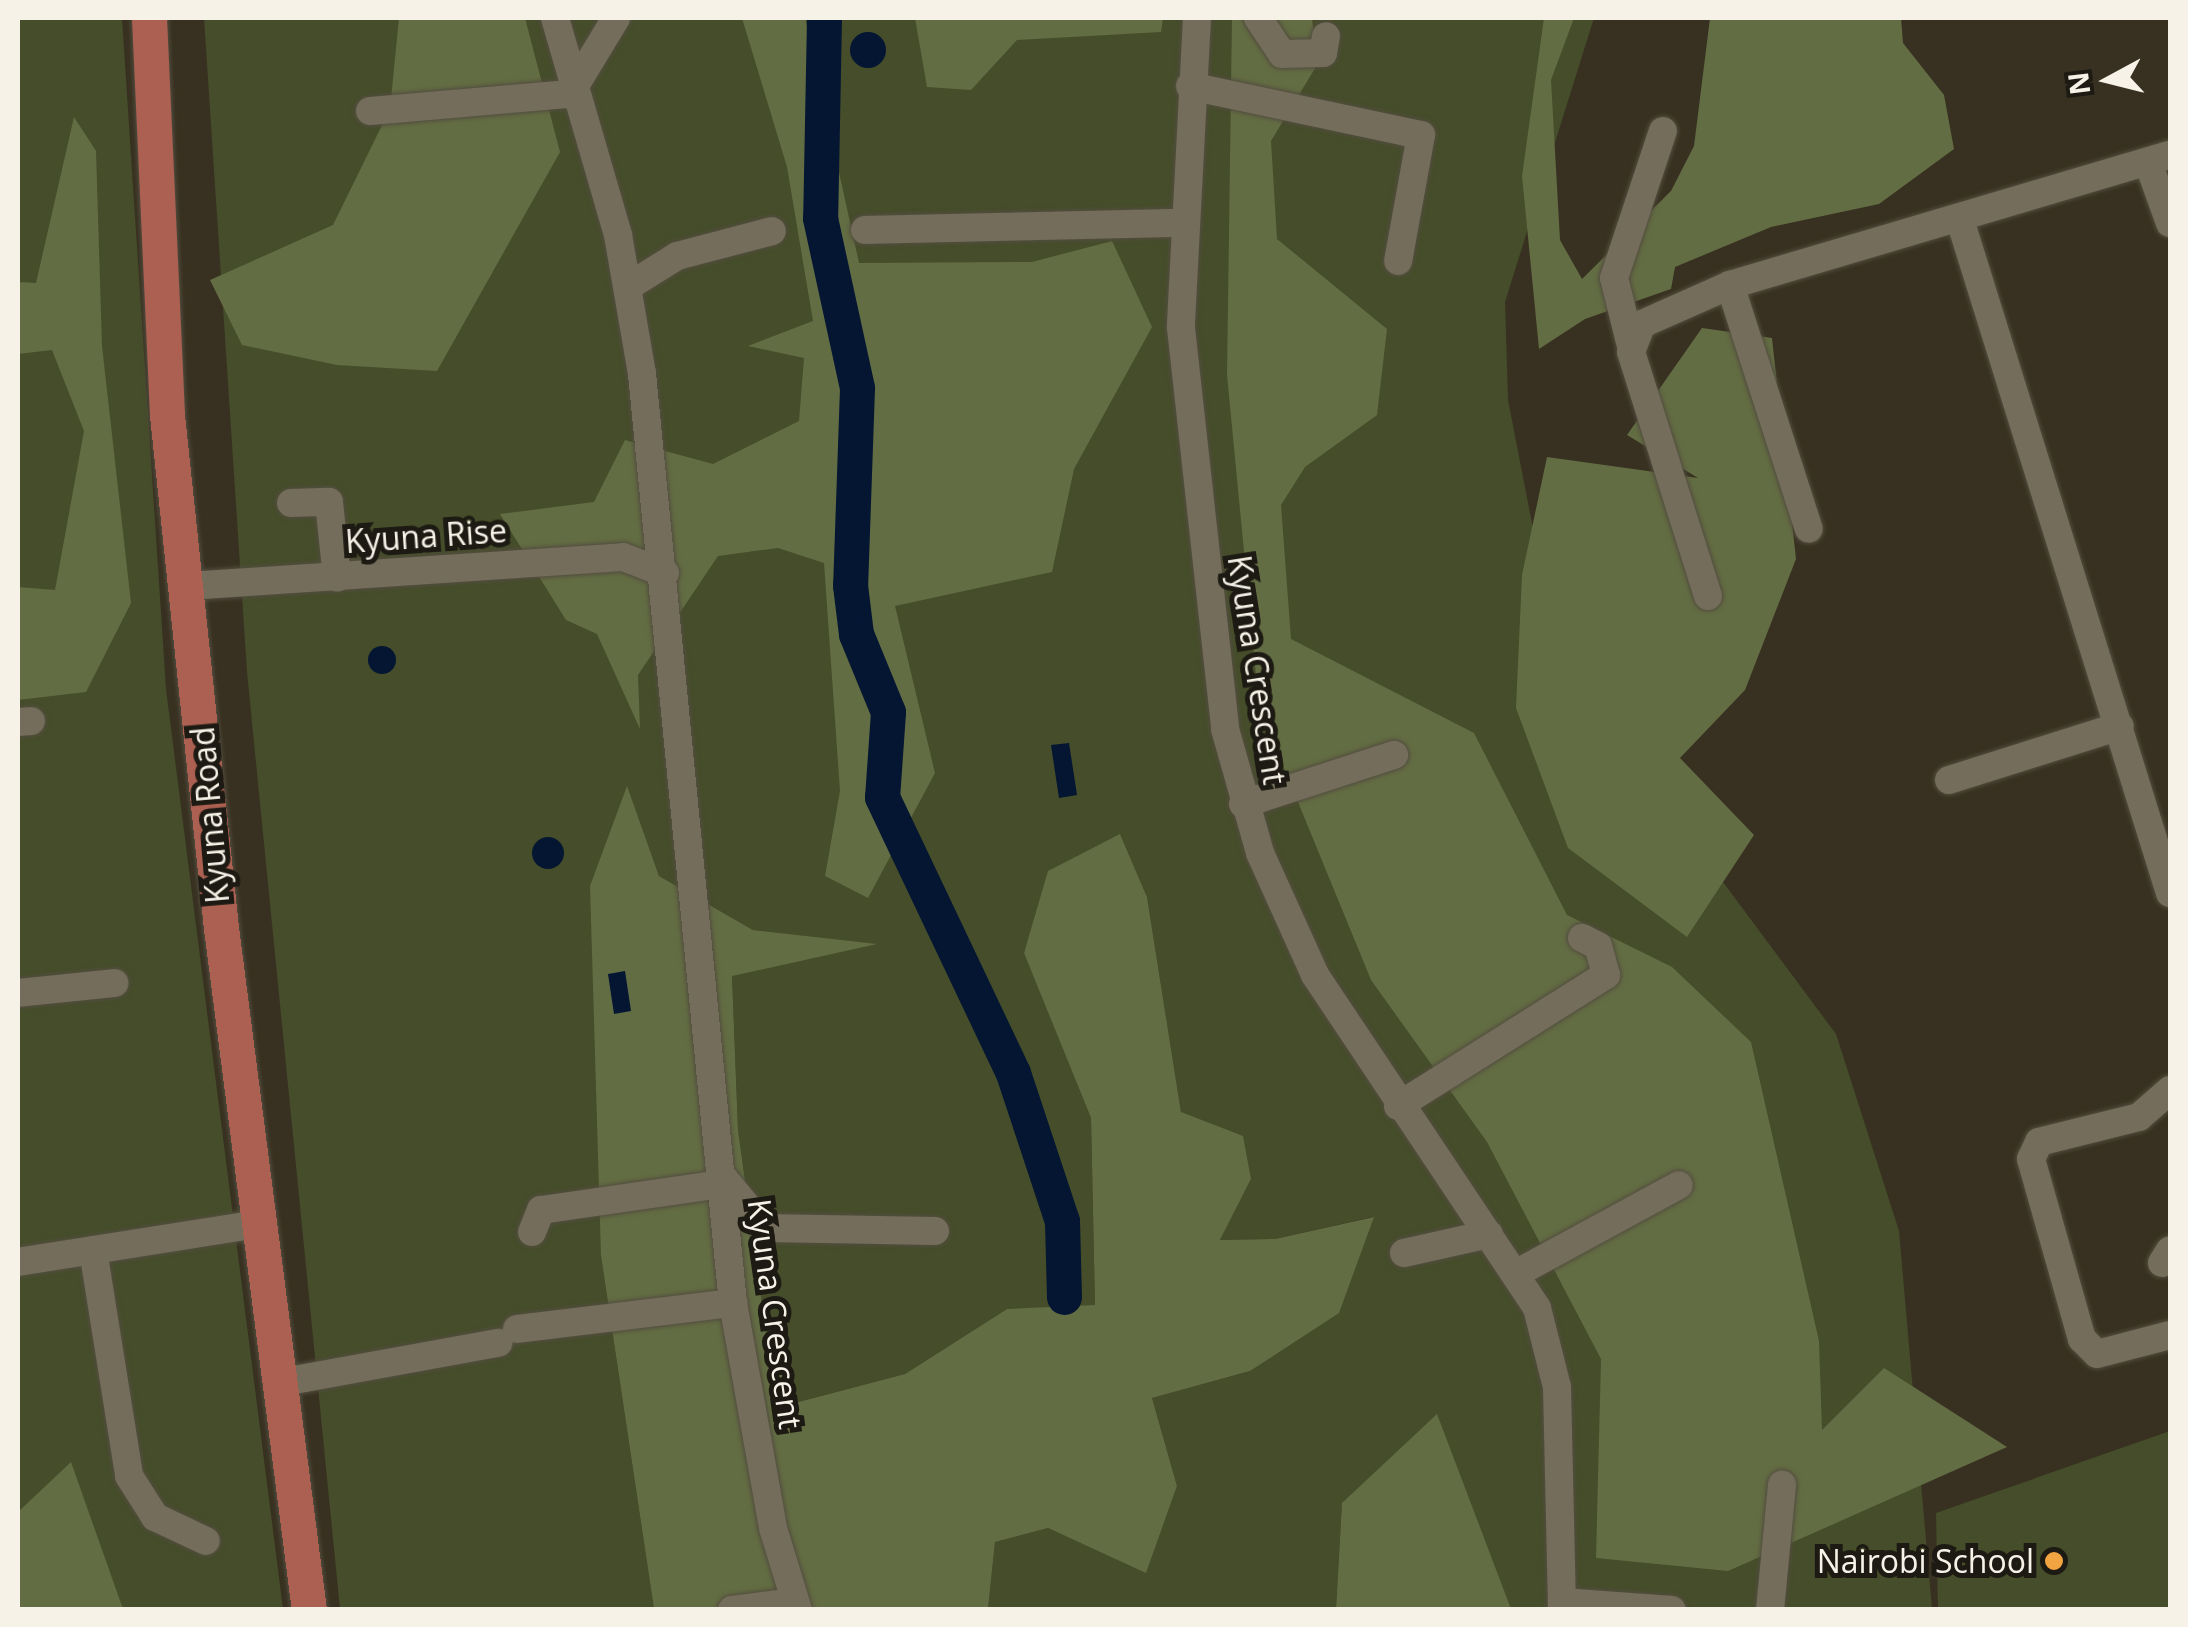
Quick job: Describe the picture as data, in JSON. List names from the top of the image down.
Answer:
{
  "streets": {
    "main road": ["Kyuna Road"],
    "street": ["Kyuna Rise", "Kyuna Crescent"]
  },
  "crossings": [
    ["Kyuna Rise", "Kyuna Crescent"],
    ["Kyuna Rise", "Kyuna Road"]
  ],
  "places": ["Nairobi School"],
  "north": "left"
}
